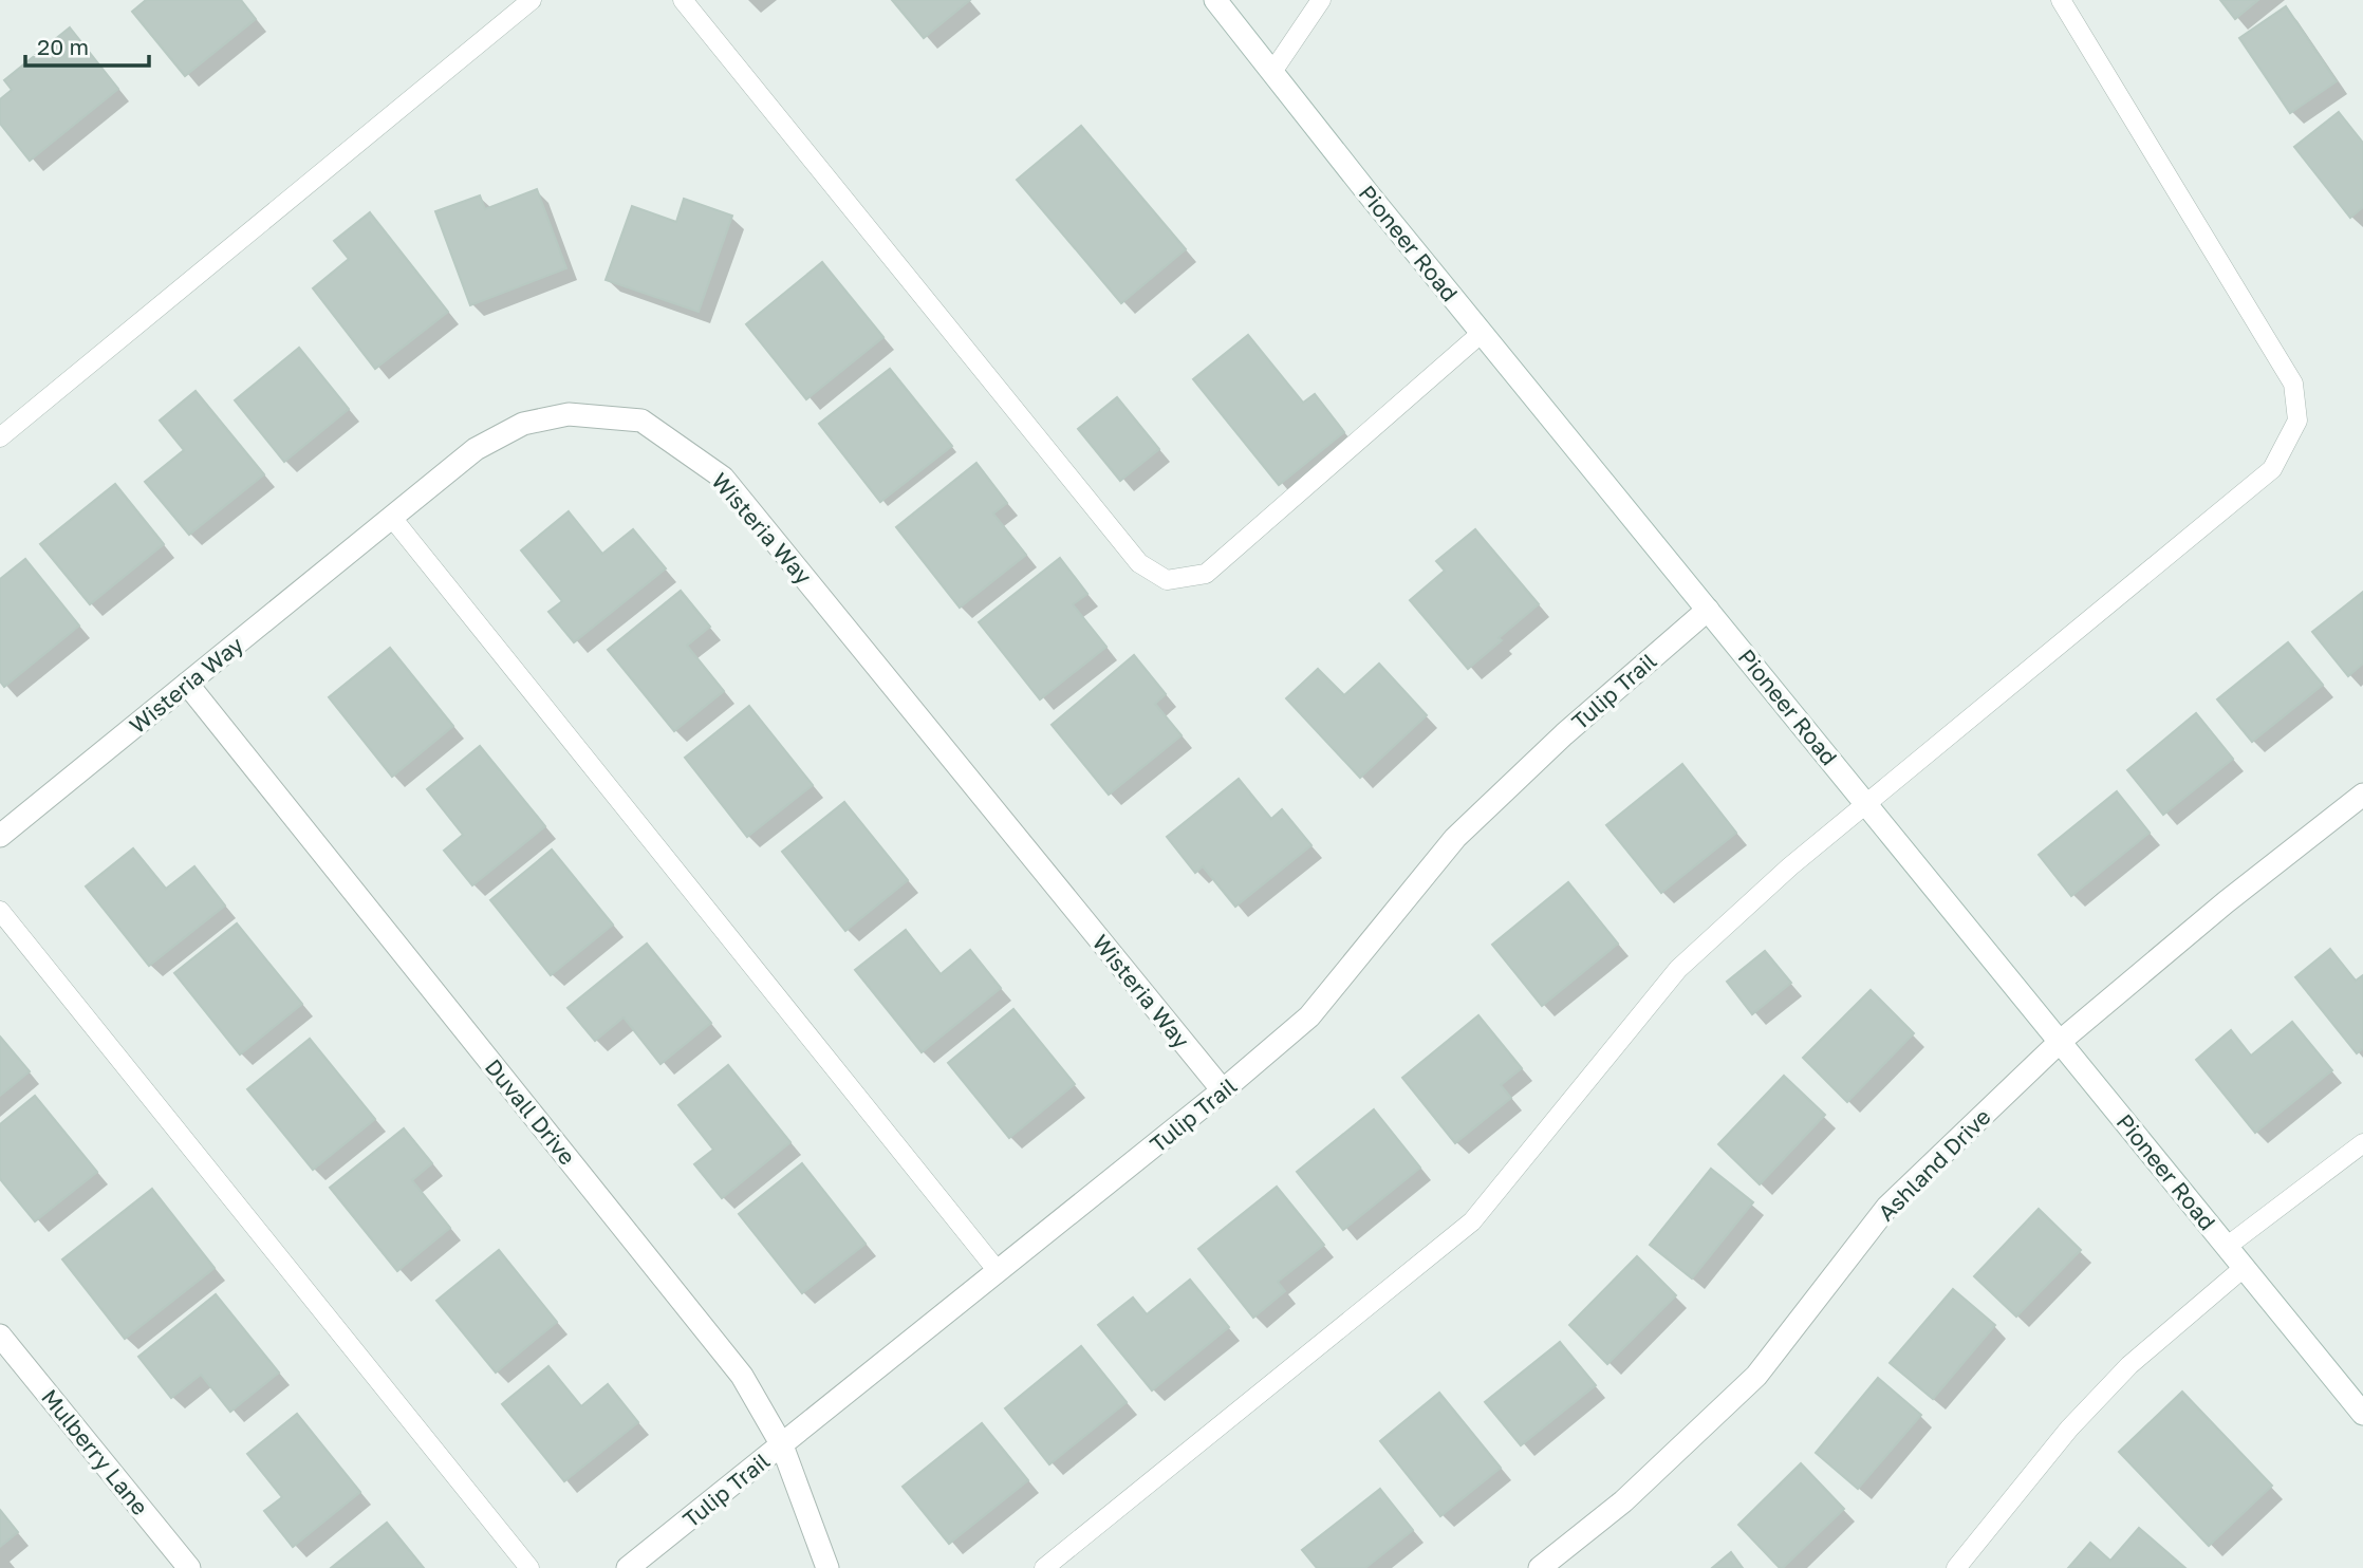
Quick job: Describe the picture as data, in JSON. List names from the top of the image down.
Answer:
{
  "streets": {
    "street": [
      "Pioneer Road",
      "Wisteria Way",
      "Tulip Trail",
      "Duvall Drive",
      "Ashland Drive",
      "Mulberry Lane"
    ]
  },
  "crossings": [
    ["Pioneer Road", "Tulip Trail"],
    ["Pioneer Road", "Ashland Drive"],
    ["Wisteria Way", "Tulip Trail"],
    ["Wisteria Way", "Duvall Drive"],
    ["Tulip Trail", "Duvall Drive"]
  ],
  "scale_bar": "20 m"
}
